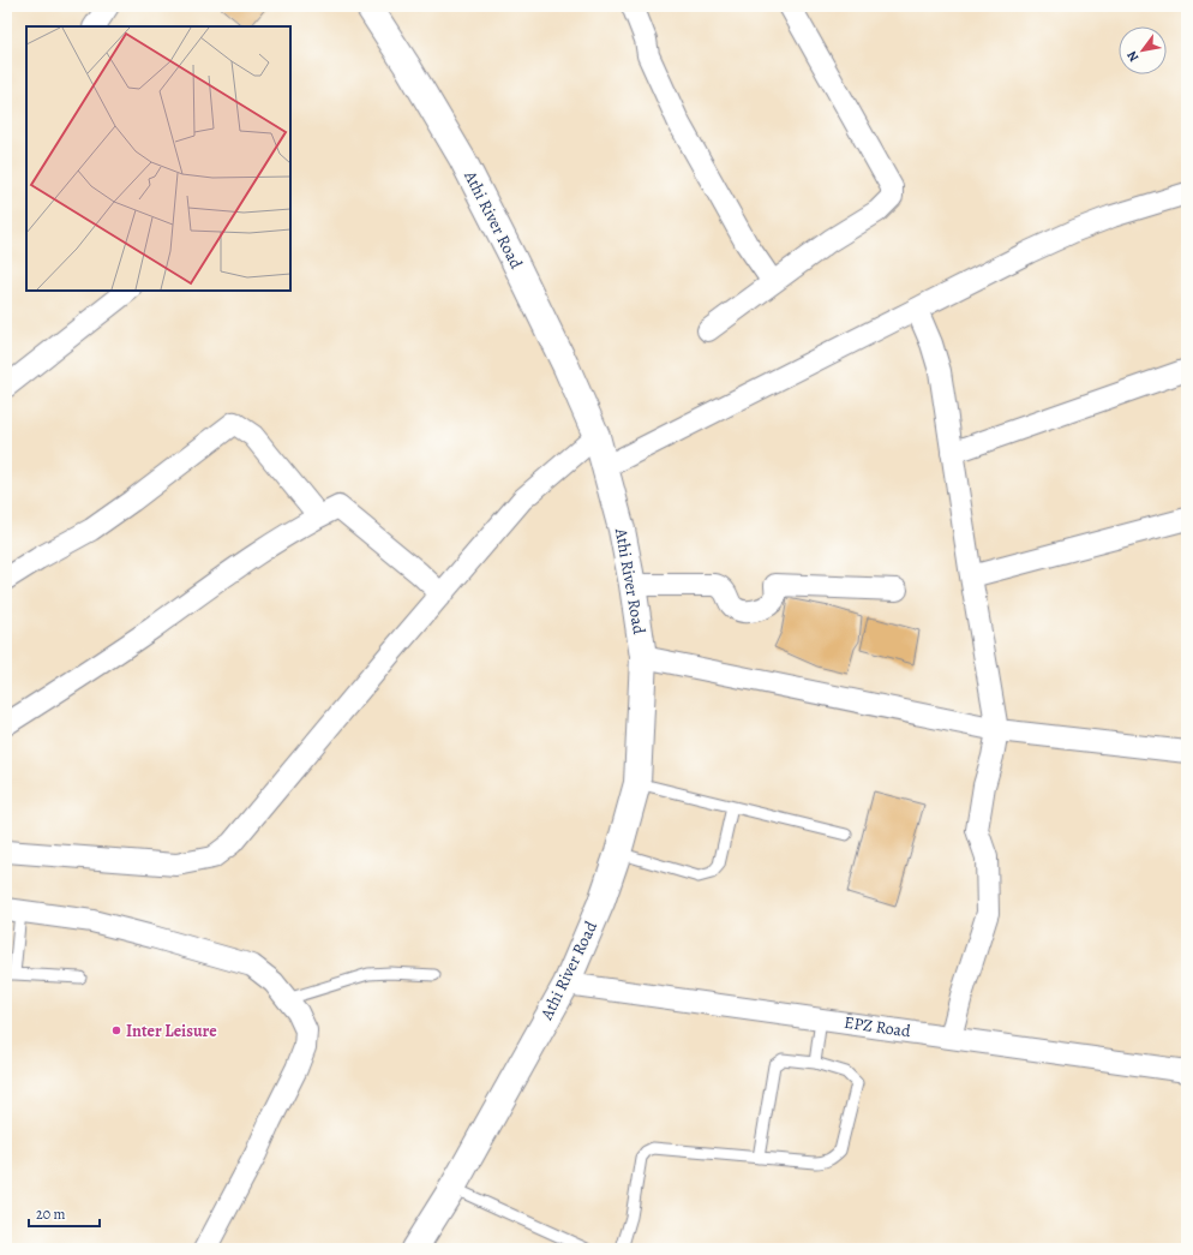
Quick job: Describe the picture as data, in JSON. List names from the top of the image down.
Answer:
{
  "streets": {
    "main road": ["Athi River Road"],
    "street": ["EPZ Road"]
  },
  "crossings": [
    ["Athi River Road", "EPZ Road"]
  ],
  "places": ["Inter Leisure"],
  "scale_bar": "20 m",
  "north": "bottom left"
}
